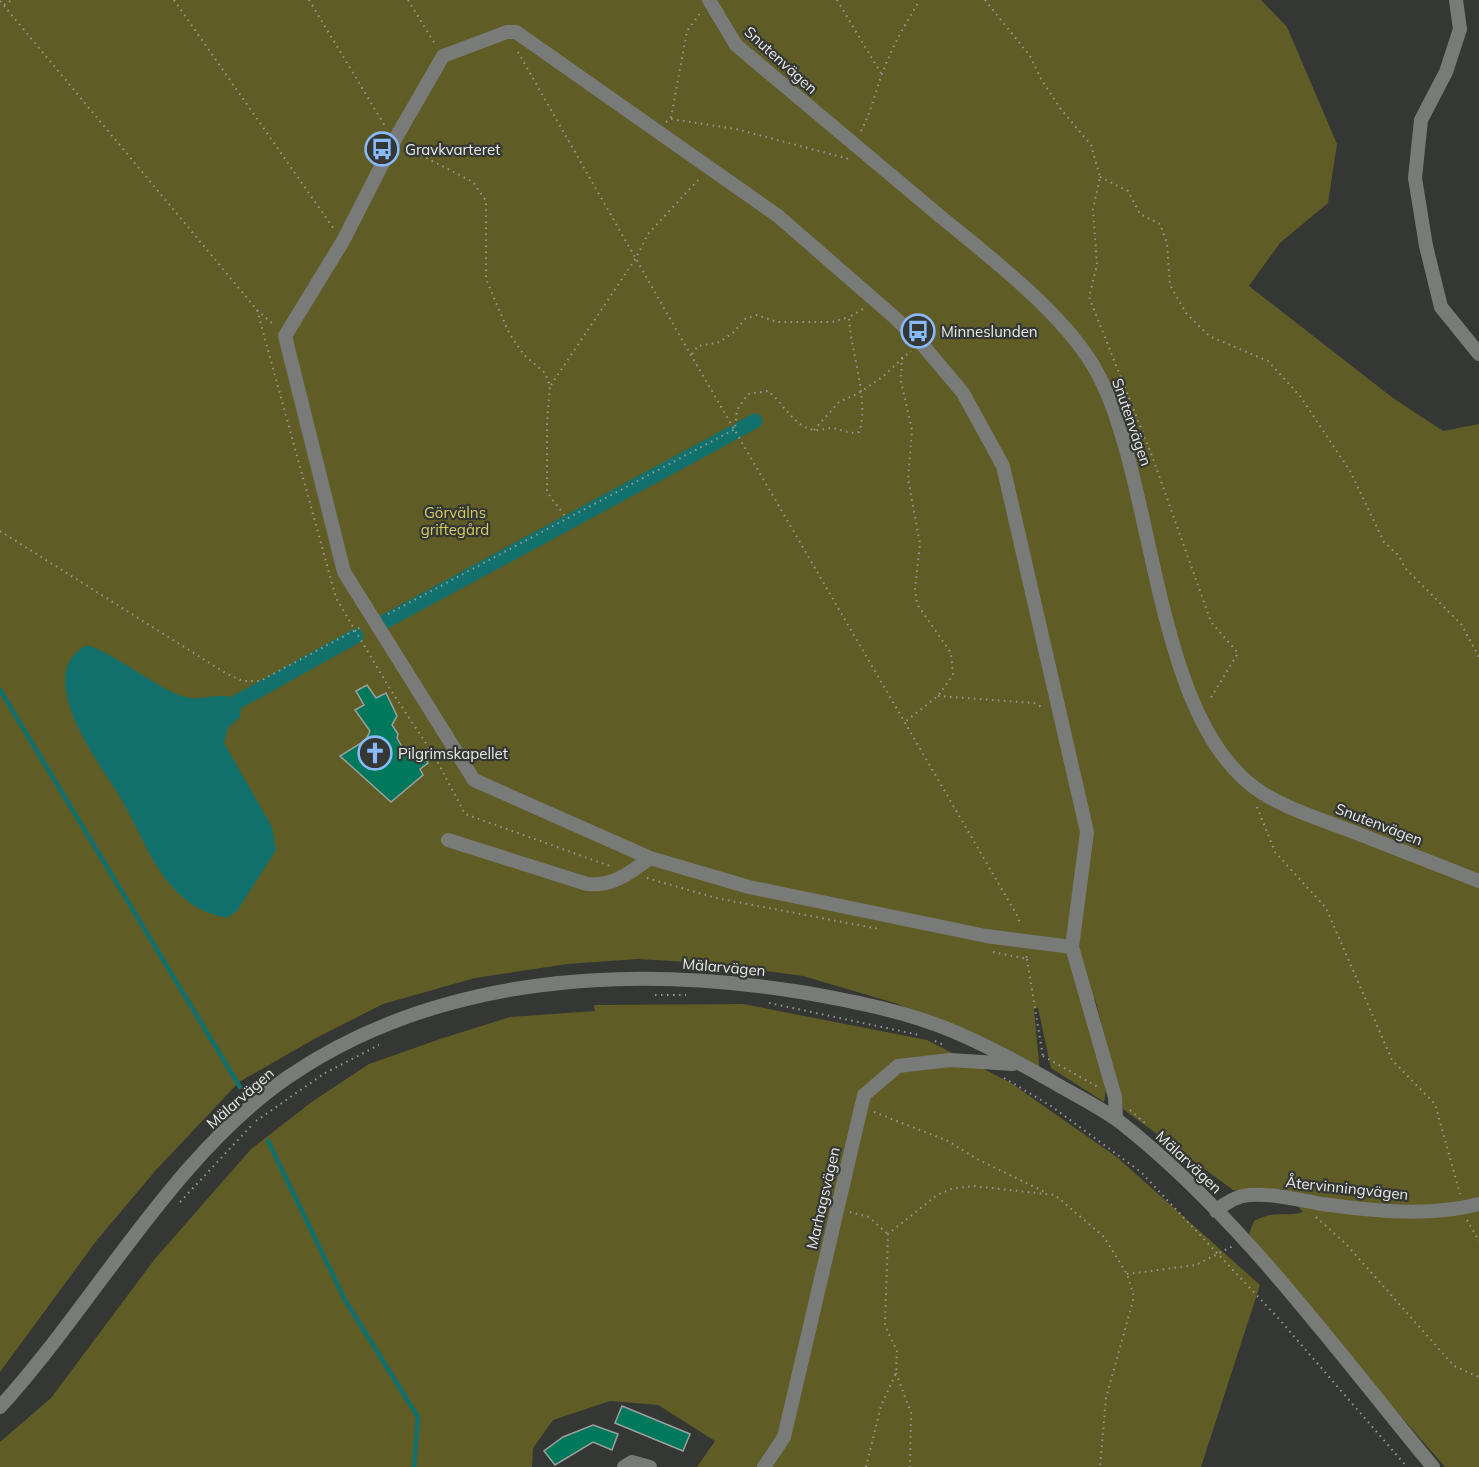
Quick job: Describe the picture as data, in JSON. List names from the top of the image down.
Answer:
{
  "streets": {
    "street": [
      "Snutenvägen",
      "Mälarvägen",
      "Återvinningvägen",
      "Marhagsvägen"
    ]
  },
  "crossings": [
    ["Mälarvägen", "Återvinningvägen"],
    ["Mälarvägen", "Marhagsvägen"]
  ],
  "parks": ["Görvälns griftegård"],
  "places": {
    "bus stop": ["Gravkvarteret", "Minneslunden"],
    "church": ["Pilgrimskapellet"]
  }
}
